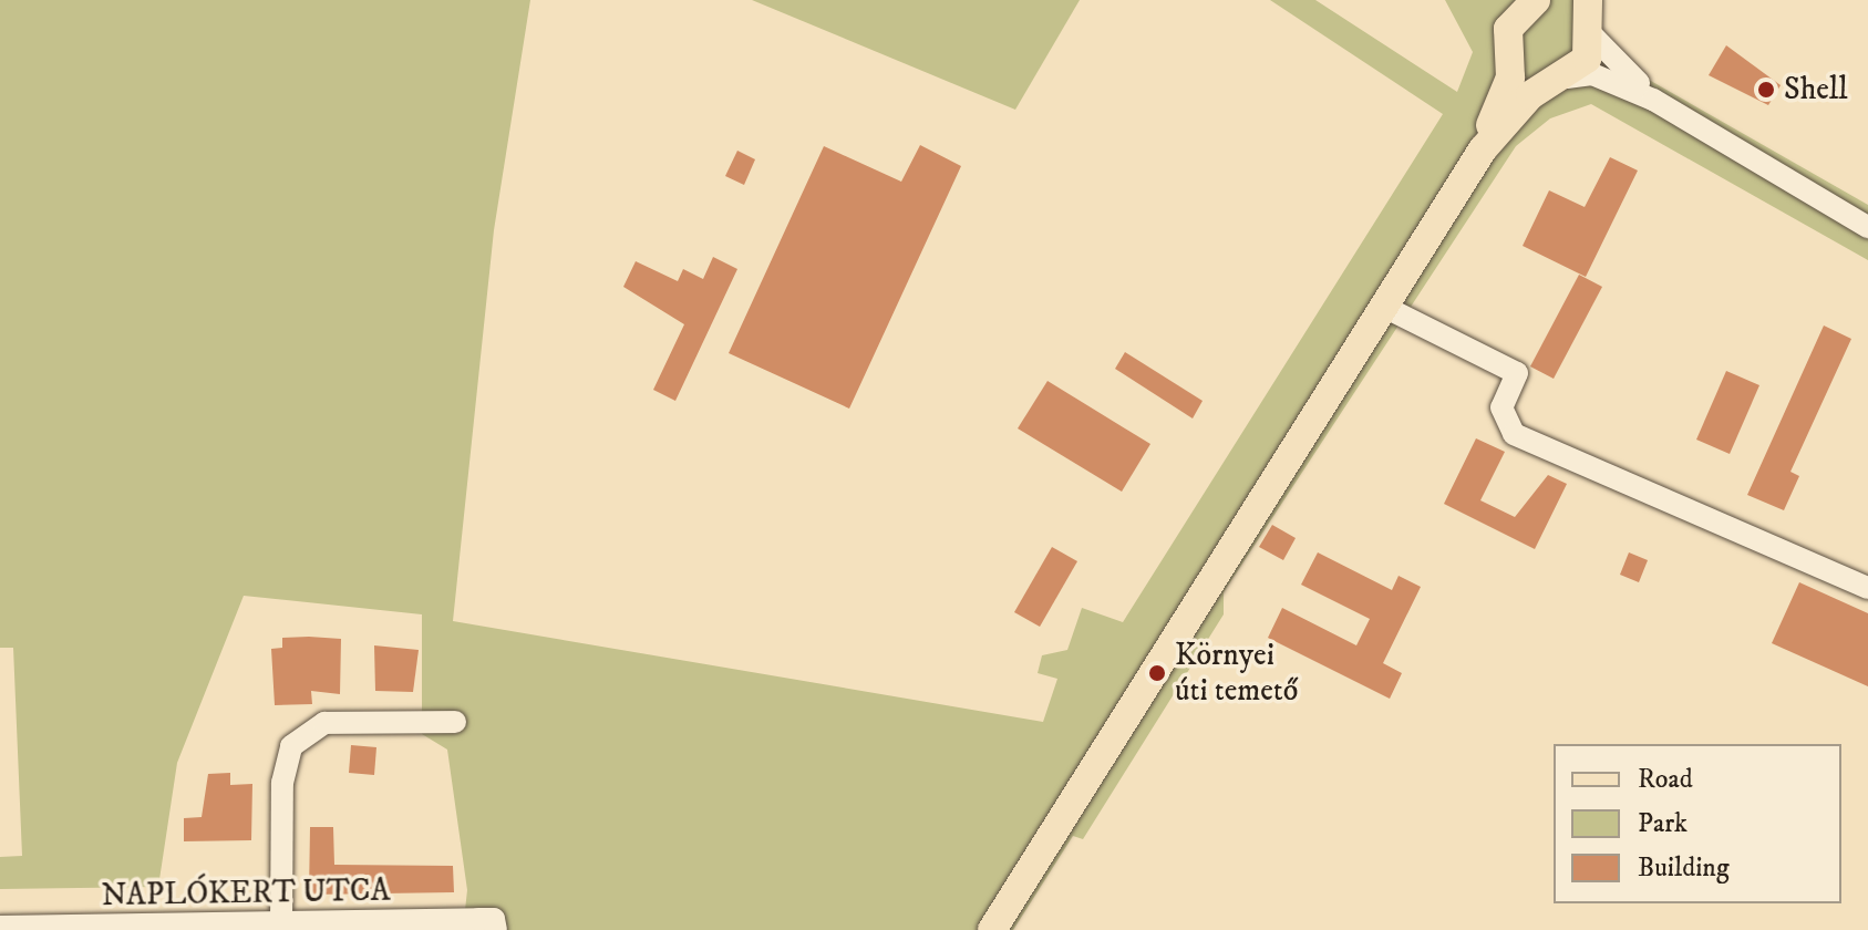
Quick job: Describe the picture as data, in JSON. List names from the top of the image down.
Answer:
{
  "streets": {
    "street": ["NAPLÓKERT UTCA"]
  },
  "places": ["Shell", "Környei úti temető"],
  "legend": ["Road", "Park", "Building"]
}
